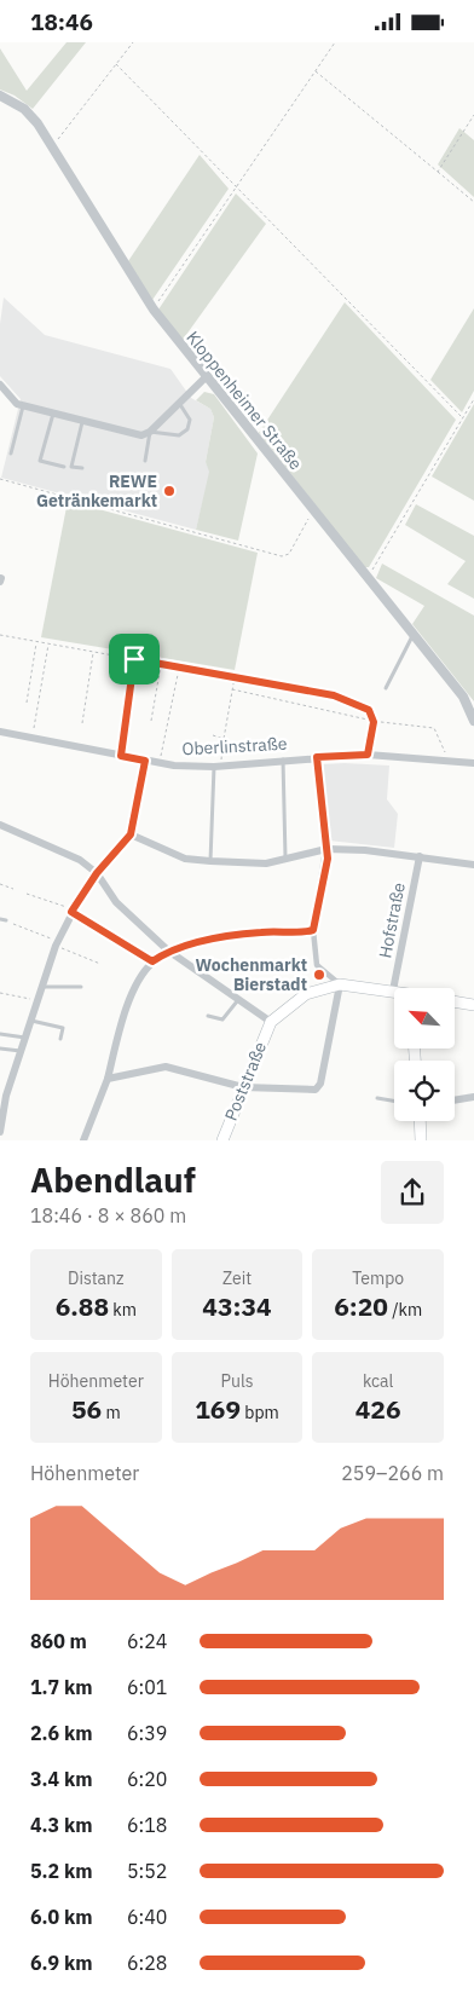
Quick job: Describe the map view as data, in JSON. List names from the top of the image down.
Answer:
{
  "streets": {
    "main road": ["Poststraße"],
    "street": ["Kloppenheimer Straße", "Oberlinstraße", "Hofstraße"]
  },
  "places": ["REWE Getränkemarkt", "Wochenmarkt Bierstadt"],
  "north": "top left",
  "page": {
    "status": "18:46",
    "heading": ["Abendlauf", "18:46 · 8 × 860 m"],
    "stats": [
      ["Distanz", "6.88 km"],
      ["Zeit", "43:34"],
      ["Tempo", "6:20 /km"],
      ["Höhenmeter", "56 m"],
      ["Puls", "169 bpm"],
      ["kcal", "426"]
    ],
    "chart": ["Höhenmeter", "259–266 m"],
    "list": [
      {
        "name": "860 m",
        "note": "6:24"
      },
      {
        "name": "1.7 km",
        "note": "6:01"
      },
      {
        "name": "2.6 km",
        "note": "6:39"
      },
      {
        "name": "3.4 km",
        "note": "6:20"
      },
      {
        "name": "4.3 km",
        "note": "6:18"
      },
      {
        "name": "5.2 km",
        "note": "5:52"
      },
      {
        "name": "6.0 km",
        "note": "6:40"
      },
      {
        "name": "6.9 km",
        "note": "6:28"
      }
    ]
  }
}
